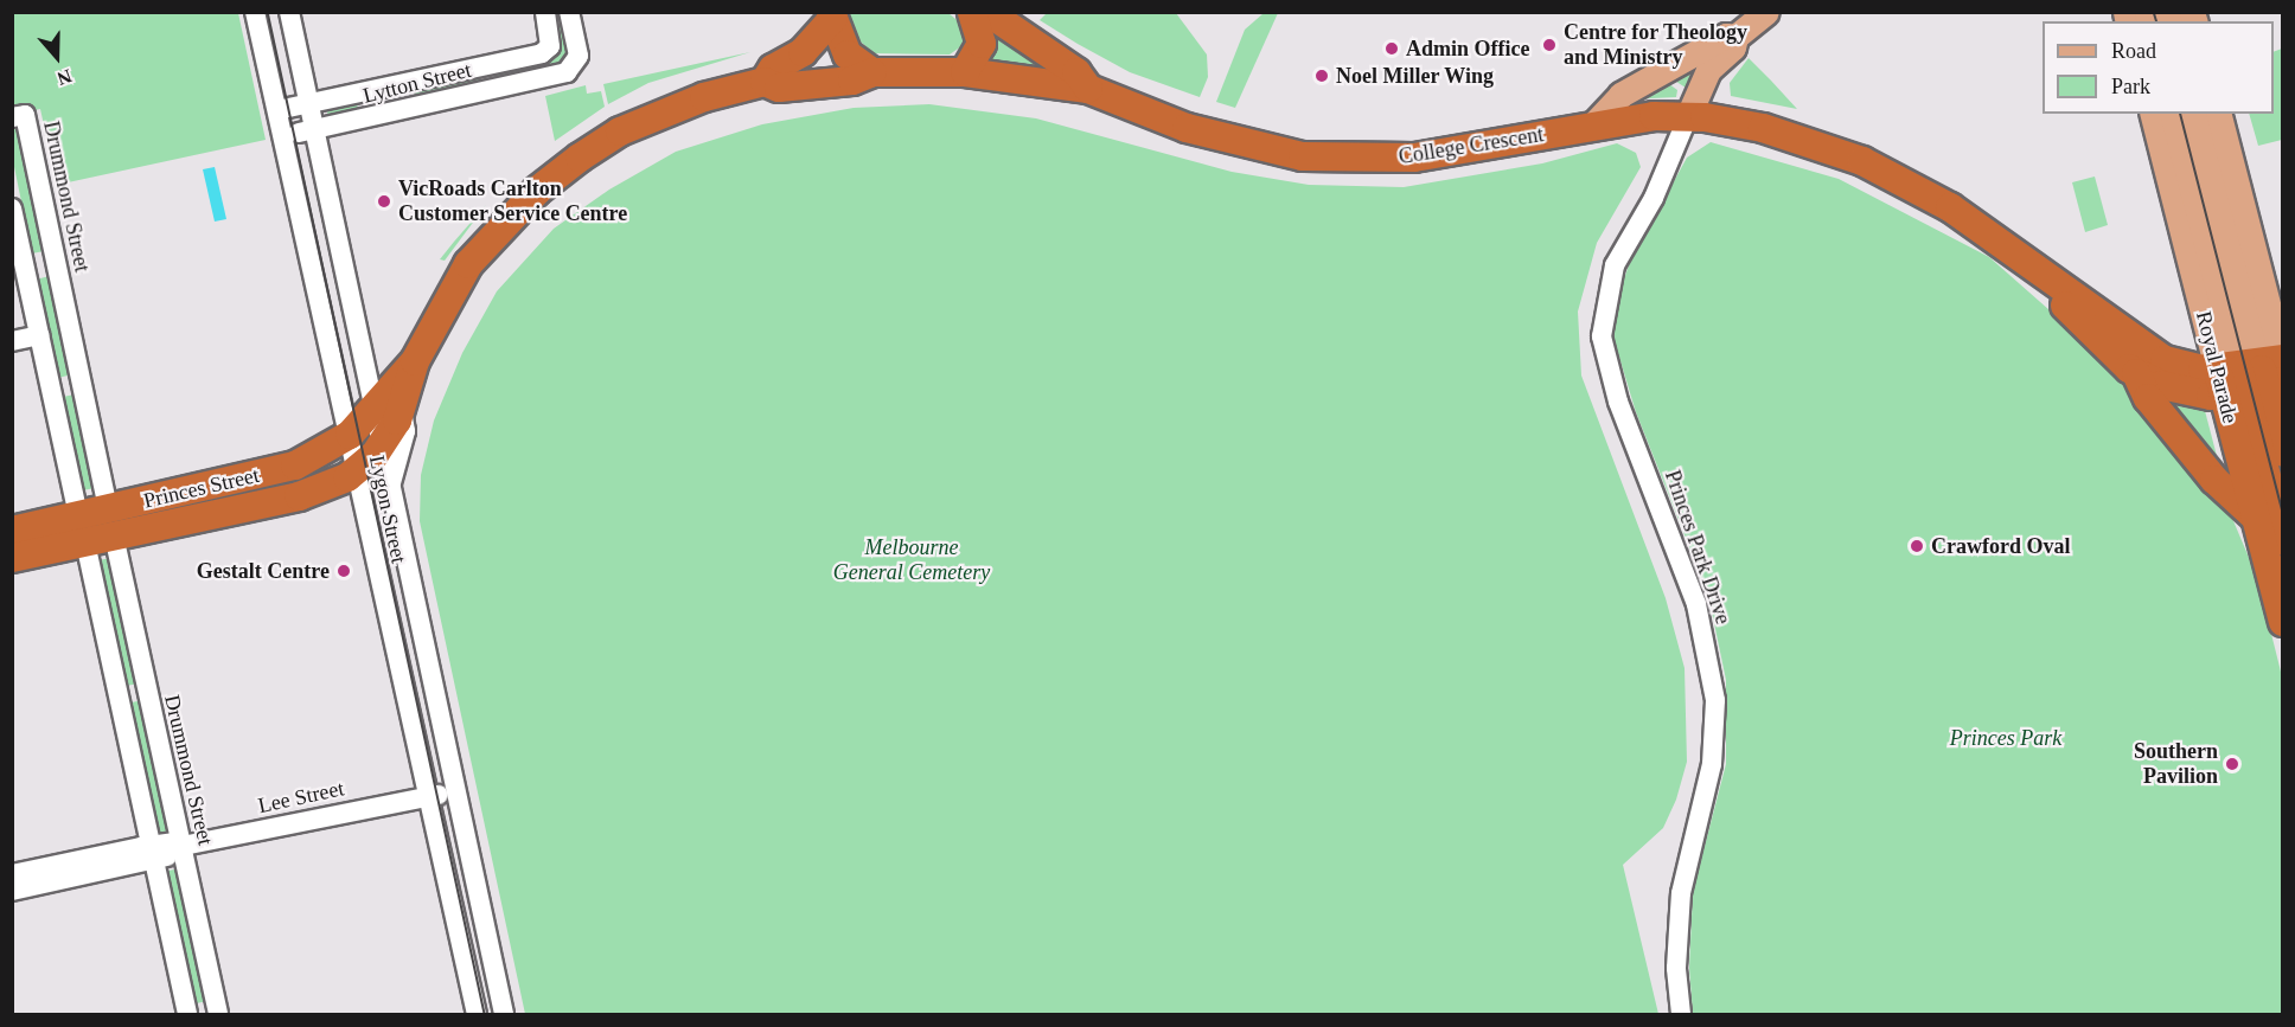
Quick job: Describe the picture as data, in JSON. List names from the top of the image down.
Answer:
{
  "streets": {
    "highway": ["College Crescent", "Royal Parade", "Princes Street"],
    "street": [
      "Lytton Street",
      "Drummond Street",
      "Lygon Street",
      "Princes Park Drive",
      "Lee Street"
    ]
  },
  "crossings": [
    ["Lytton Street", "Lygon Street"],
    ["College Crescent", "Princes Park Drive"],
    ["Drummond Street", "Princes Street"],
    ["Drummond Street", "Lee Street"],
    ["Princes Street", "Lygon Street"],
    ["Lygon Street", "Lee Street"]
  ],
  "parks": ["Melbourne General Cemetery", "Princes Park"],
  "places": [
    "Centre for Theology and Ministry",
    "Admin Office",
    "Noel Miller Wing",
    "VicRoads Carlton Customer Service Centre",
    "Crawford Oval",
    "Gestalt Centre",
    "Southern Pavilion"
  ],
  "legend": ["Road", "Park"],
  "north": "bottom"
}
